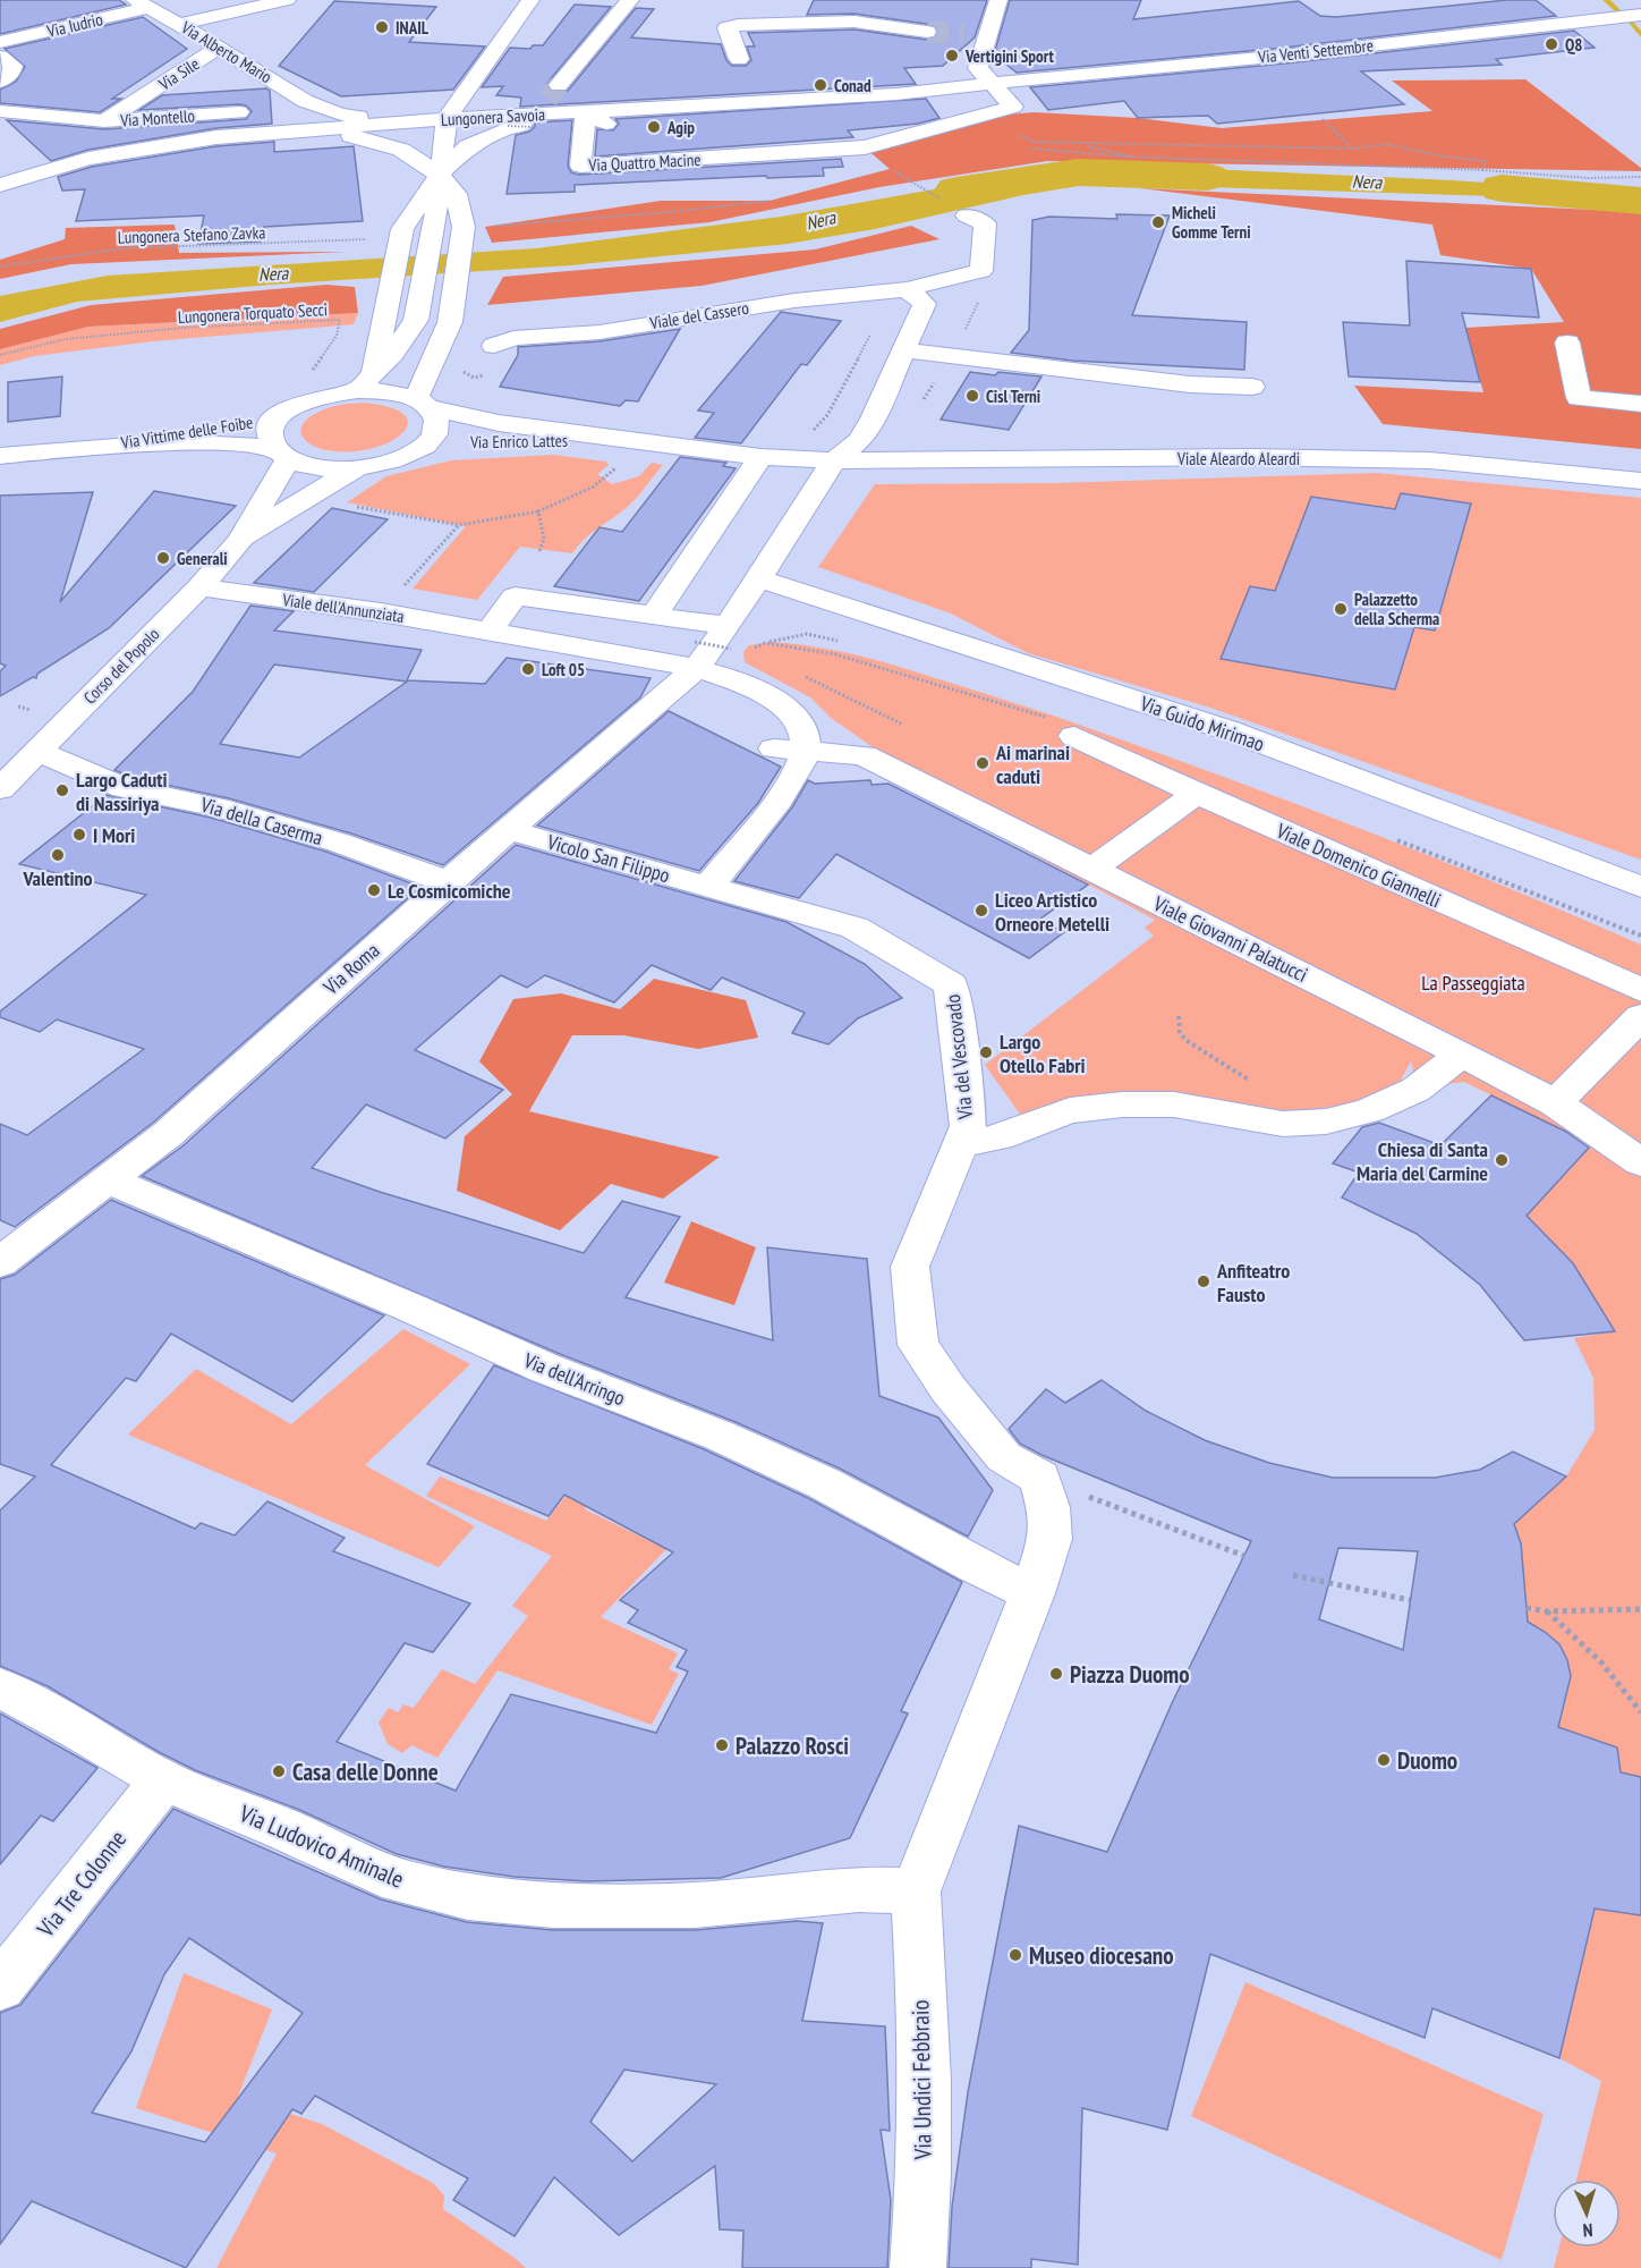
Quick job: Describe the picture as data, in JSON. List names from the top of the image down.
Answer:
{
  "streets": {
    "street": [
      "Via Iudrio",
      "Via Venti Settembre",
      "Via Alberto Mario",
      "Via Sile",
      "Lungonera Savoia",
      "Via Montello",
      "Via Quattro Macine",
      "Viale del Cassero",
      "Via Vittime delle Foibe",
      "Via Enrico Lattes",
      "Viale Aleardo Aleardi",
      "Viale dell'Annunziata",
      "Corso del Popolo",
      "Via Guido Mirimao",
      "Via della Caserma",
      "Vicolo San Filippo",
      "Viale Domenico Giannelli",
      "Viale Giovanni Palatucci",
      "Via Roma",
      "Via del Vescovado",
      "Via dell'Arringo",
      "Via Ludovico Aminale",
      "Via Tre Colonne",
      "Via Undici Febbraio"
    ],
    "path": ["Lungonera Stefano Zavka", "Lungonera Torquato Secci"]
  },
  "crossings": [
    ["Via Iudrio", "Via Alberto Mario"],
    ["Via Venti Settembre", "Via Quattro Macine"],
    ["Via Alberto Mario", "Via Sile"],
    ["Via Alberto Mario", "Lungonera Savoia"],
    ["Via Alberto Mario", "Via Montello"],
    ["Via Sile", "Via Montello"],
    ["Lungonera Savoia", "Via Quattro Macine"],
    ["Via Vittime delle Foibe", "Via Enrico Lattes"],
    ["Via Vittime delle Foibe", "Corso del Popolo"],
    ["Via Enrico Lattes", "Corso del Popolo"],
    ["Viale dell'Annunziata", "Corso del Popolo"],
    ["Viale dell'Annunziata", "Via Roma"],
    ["Corso del Popolo", "Via della Caserma"],
    ["Via della Caserma", "Via Roma"],
    ["Vicolo San Filippo", "Via Roma"],
    ["Vicolo San Filippo", "Via del Vescovado"],
    ["Via Roma", "Via dell'Arringo"],
    ["Via Ludovico Aminale", "Via Tre Colonne"],
    ["Via Ludovico Aminale", "Via Undici Febbraio"]
  ],
  "water": ["Nera"],
  "parks": ["La Passeggiata"],
  "places": [
    "INAIL",
    "Q8",
    "Vertigini Sport",
    "Conad",
    "Agip",
    "Micheli Gomme Terni",
    "Cisl Terni",
    "Generali",
    "Palazzetto della Scherma",
    "Loft 05",
    "Ai marinai caduti",
    "Largo Caduti di Nassiriya",
    "I Mori",
    "Valentino",
    "Le Cosmicomiche",
    "Liceo Artistico Orneore Metelli",
    "Largo Otello Fabri",
    "Chiesa di Santa Maria del Carmine",
    "Anfiteatro Fausto",
    "Piazza Duomo",
    "Palazzo Rosci",
    "Duomo",
    "Casa delle Donne",
    "Museo diocesano"
  ],
  "north": "bottom"
}
